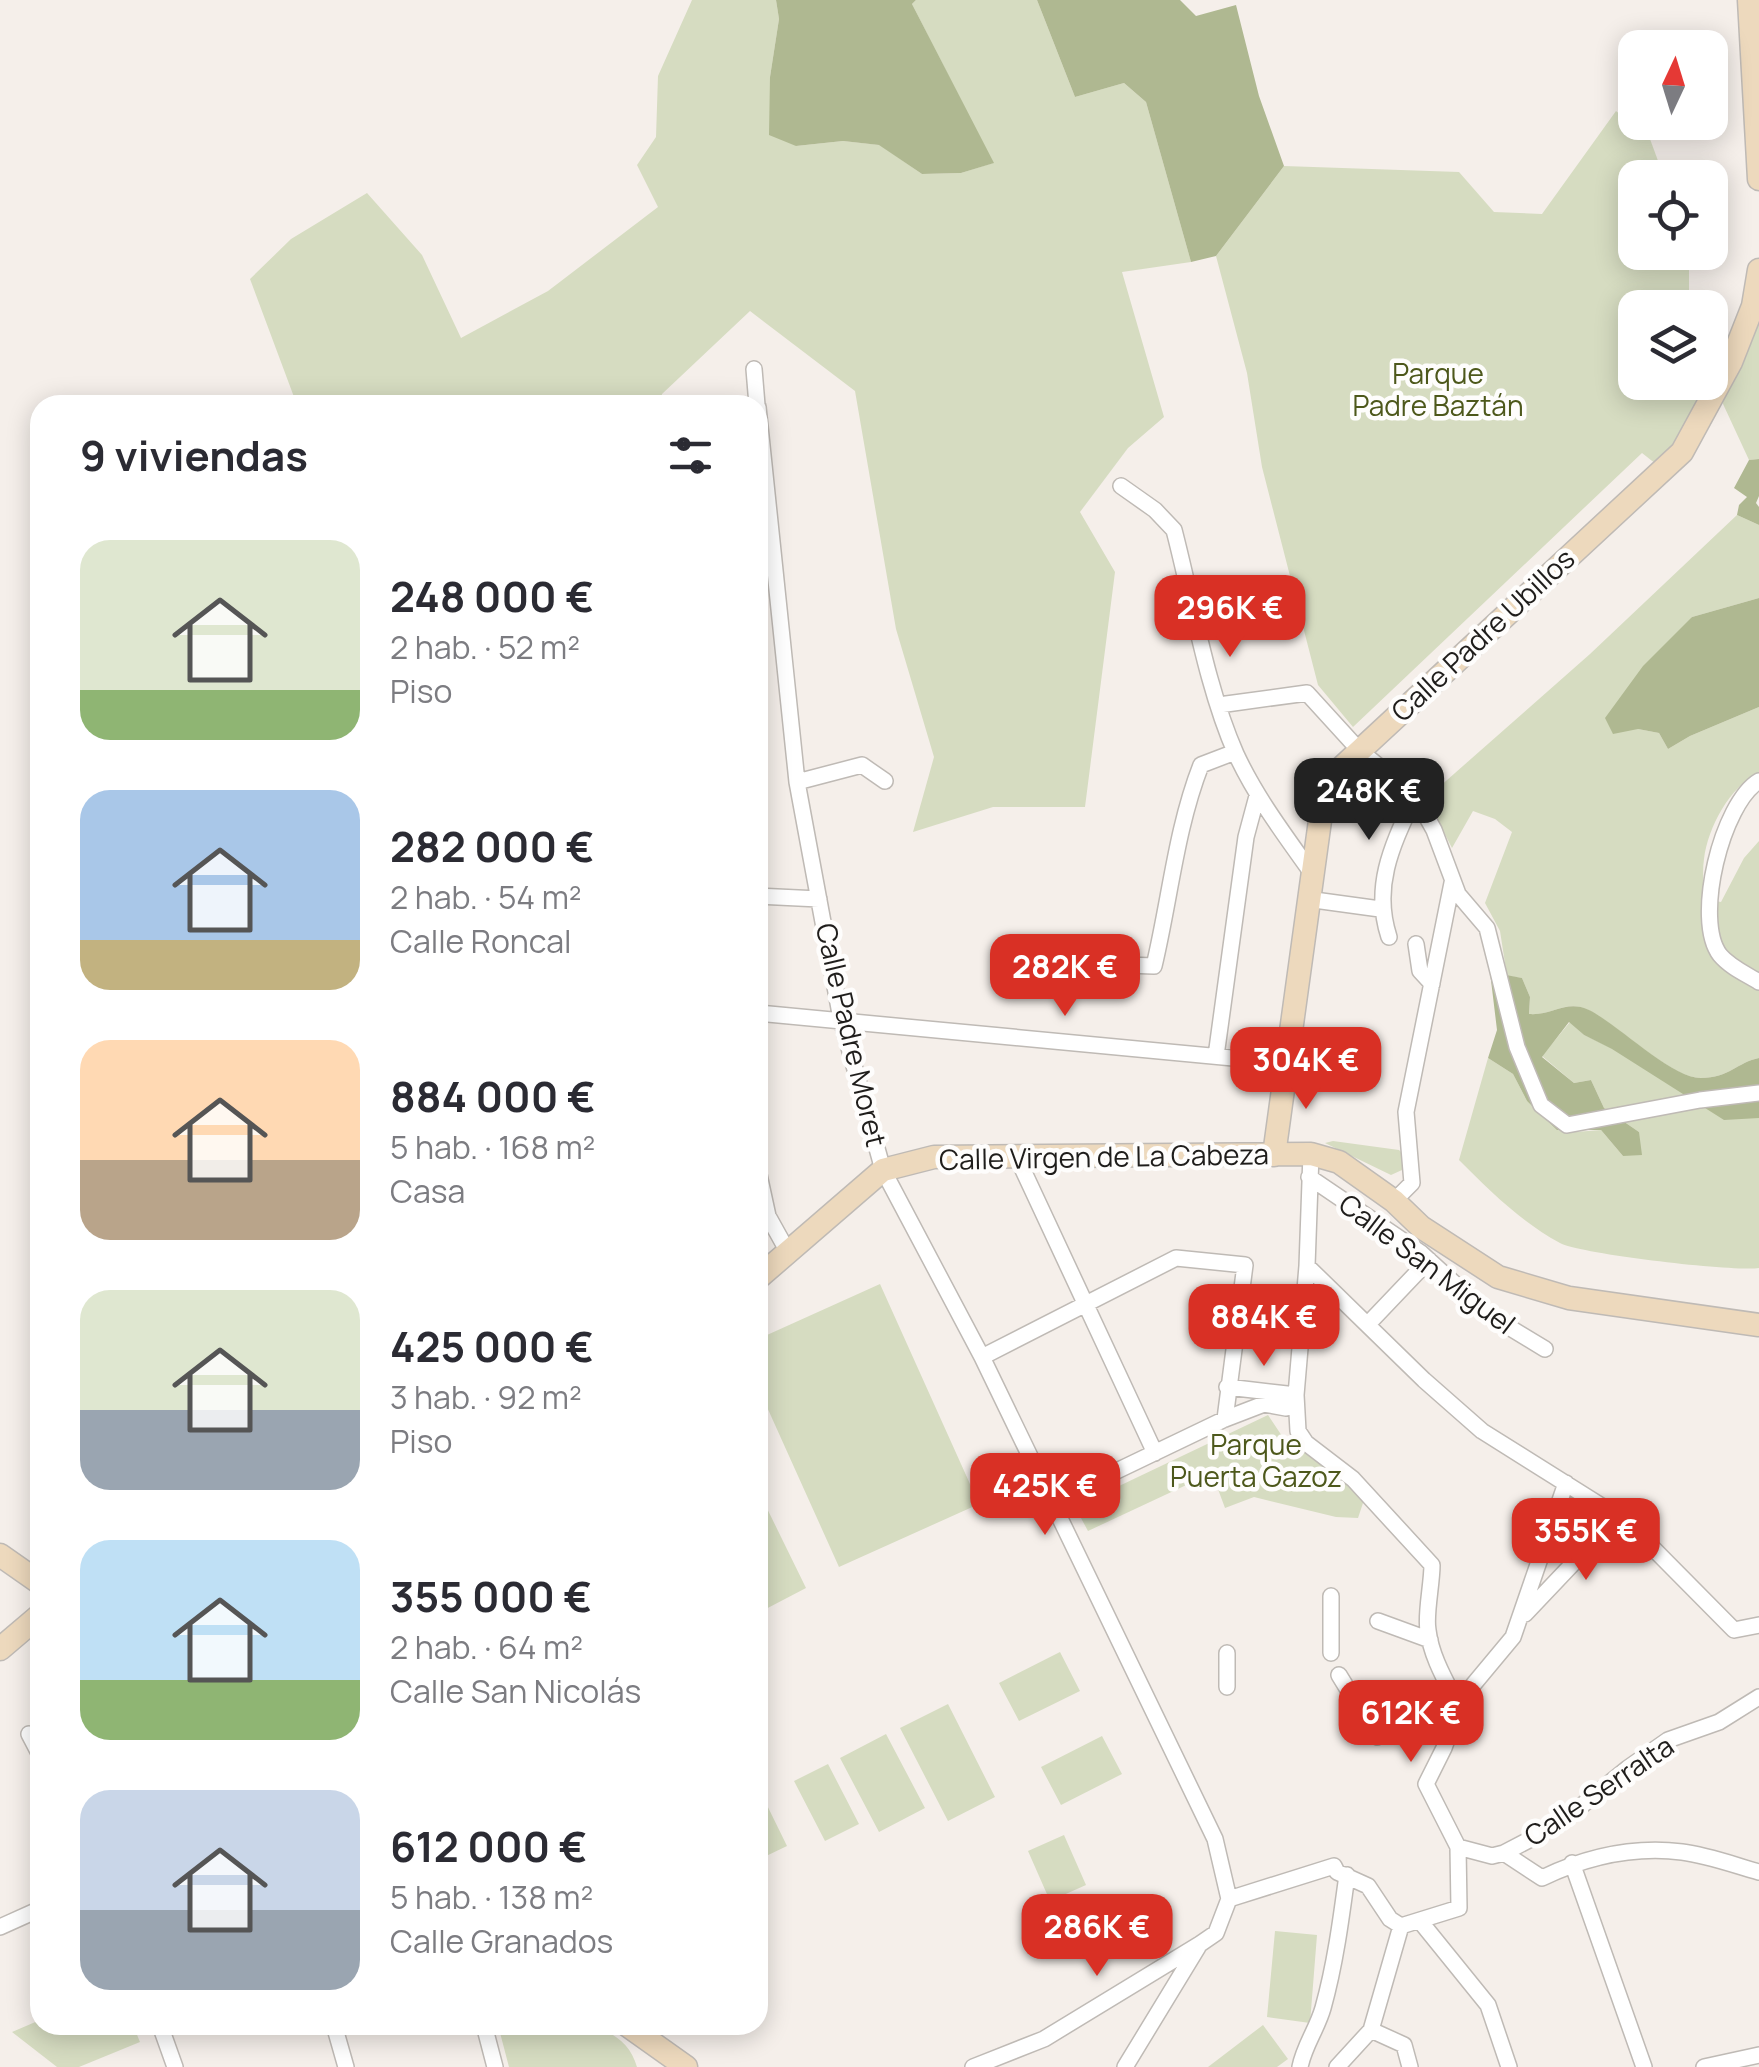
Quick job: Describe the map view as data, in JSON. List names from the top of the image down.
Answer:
{
  "streets": {
    "street": [
      "Calle Padre Ubillos",
      "Calle Padre Moret",
      "Calle Virgen de La Cabeza",
      "Calle San Miguel",
      "Calle Serralta"
    ]
  },
  "crossings": [
    ["Calle Padre Ubillos", "Calle Virgen de La Cabeza"],
    ["Calle Padre Moret", "Calle Virgen de La Cabeza"],
    ["Calle Virgen de La Cabeza", "Calle San Miguel"]
  ],
  "parks": ["Parque Padre Baztán", "Parque Puerta Gazoz"],
  "north": "top",
  "page": {
    "heading": "9 viviendas",
    "list": [
      {
        "name": "248 000 €",
        "note": "2 hab. · 52 m² · Piso"
      },
      {
        "name": "282 000 €",
        "note": "2 hab. · 54 m² · Calle Roncal"
      },
      {
        "name": "884 000 €",
        "note": "5 hab. · 168 m² · Casa"
      },
      {
        "name": "425 000 €",
        "note": "3 hab. · 92 m² · Piso"
      },
      {
        "name": "355 000 €",
        "note": "2 hab. · 64 m² · Calle San Nicolás"
      },
      {
        "name": "612 000 €",
        "note": "5 hab. · 138 m² · Calle Granados"
      }
    ],
    "price": [
      "296K €",
      "248K €",
      "282K €",
      "304K €",
      "884K €",
      "425K €",
      "355K €",
      "612K €",
      "286K €"
    ]
  }
}
